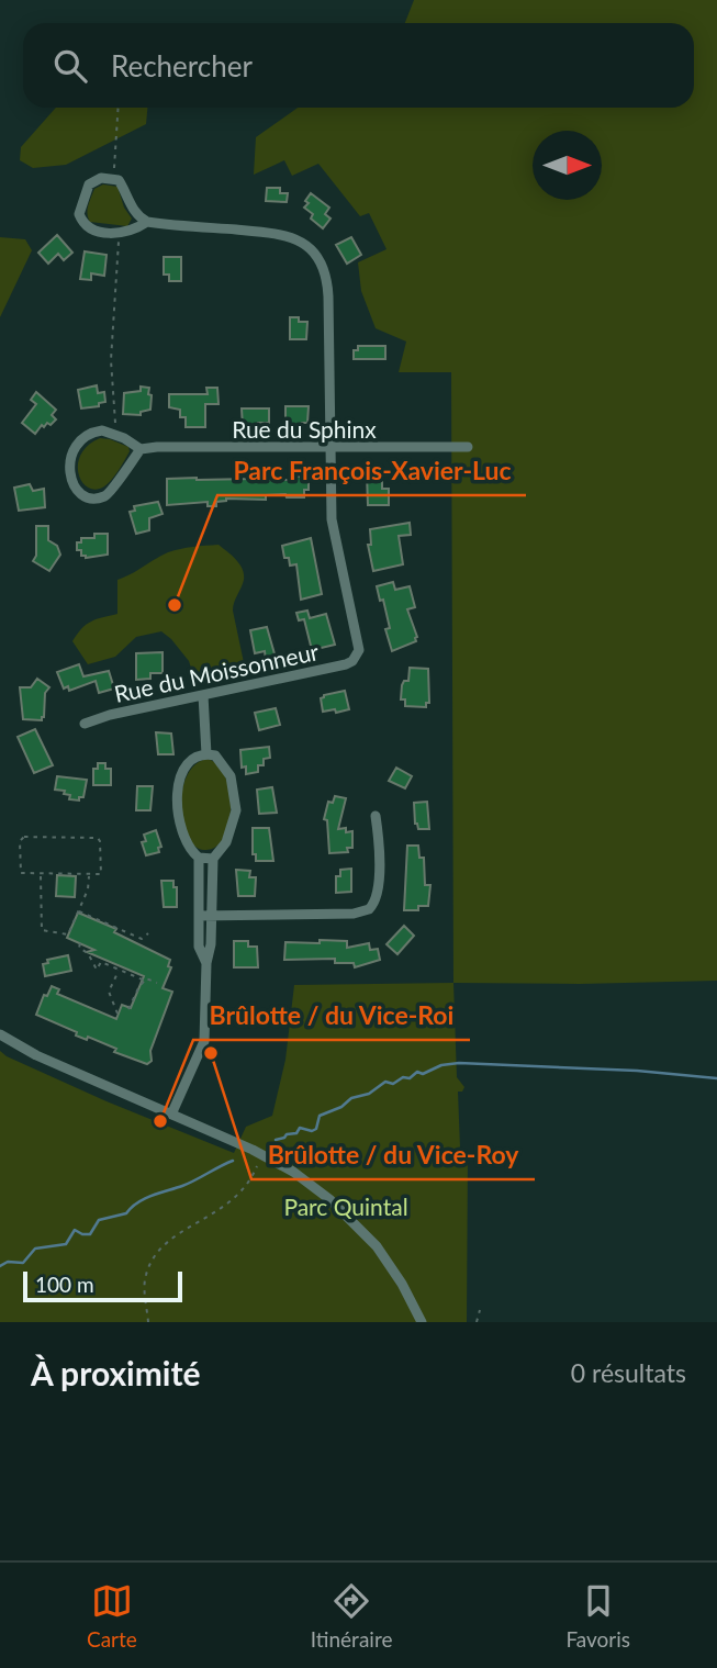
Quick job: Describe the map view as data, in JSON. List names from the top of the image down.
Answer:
{
  "streets": {
    "street": ["Rue du Sphinx", "Rue du Moissonneur"]
  },
  "crossings": [
    ["Rue du Sphinx", "Rue du Moissonneur"]
  ],
  "parks": ["Parc Quintal"],
  "places": ["Parc François-Xavier-Luc", "Brûlotte / du Vice-Roy", "Brûlotte / du Vice-Roi"],
  "scale_bar": "100 m",
  "north": "right",
  "page": {
    "search": "Rechercher",
    "scale": "100 m",
    "heading": ["À proximité", "0 résultats"],
    "nav": ["Carte", "Itinéraire", "Favoris"]
  }
}
